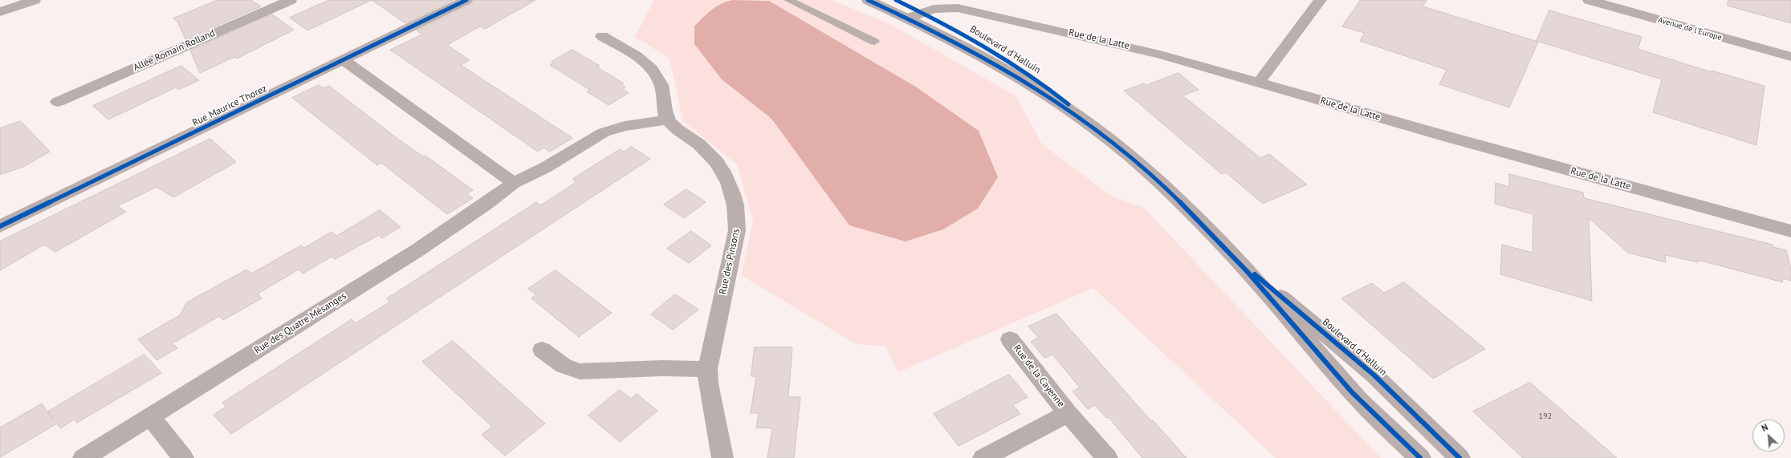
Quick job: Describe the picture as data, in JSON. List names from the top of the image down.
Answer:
{
  "streets": {
    "main road": ["Boulevard d'Halluin"],
    "street": [
      "Avenue de l'Europe",
      "Rue de la Latte",
      "Allée Romain Rolland",
      "Rue Maurice Thorez",
      "Rue des Pinsons",
      "Rue des Quatre Mésanges",
      "Rue de la Cayenne"
    ]
  },
  "crossings": [
    ["Rue de la Latte", "Boulevard d'Halluin"],
    ["Rue des Pinsons", "Rue des Quatre Mésanges"]
  ],
  "house_numbers": ["192"],
  "north": "top left"
}
